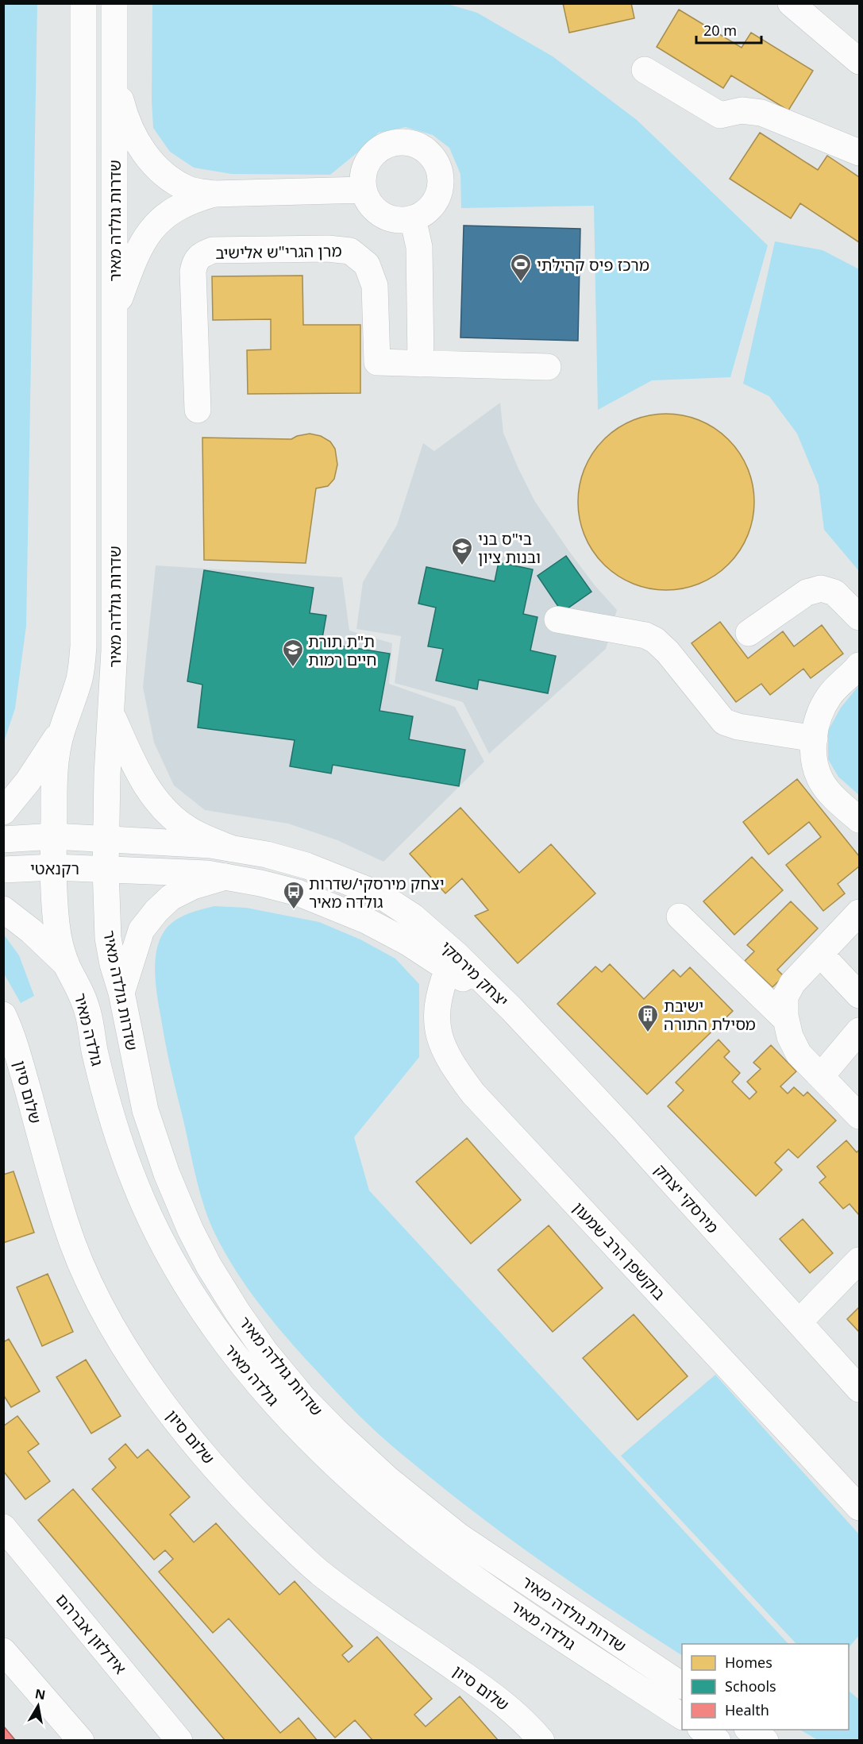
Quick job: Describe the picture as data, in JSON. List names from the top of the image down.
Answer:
{
  "streets": {
    "street": [
      "שדרות גולדה מאיר",
      "מרן הגרי\"ש אלישיב",
      "רקנאטי",
      "יצחק מירסקי",
      "גולדה מאיר",
      "שלום סיון",
      "מירסקי יצחק",
      "בוקשפן הרב שמעון",
      "אידלזון אברהם"
    ]
  },
  "crossings": [
    ["שדרות גולדה מאיר", "רקנאטי"],
    ["שדרות גולדה מאיר", "יצחק מירסקי"],
    ["שדרות גולדה מאיר", "גולדה מאיר"],
    ["רקנאטי", "יצחק מירסקי"],
    ["רקנאטי", "גולדה מאיר"],
    ["יצחק מירסקי", "מירסקי יצחק"],
    ["יצחק מירסקי", "בוקשפן הרב שמעון"]
  ],
  "places": {
    "sports": ["מרכז פיס קהילתי"],
    "school or university": ["בי\"ס בני ובנות ציון", "ת\"ת תורת חיים רמות"],
    "bus stop": ["יצחק מירסקי/שדרות גולדה מאיר"],
    "building": ["ישיבת מסילת התורה"]
  },
  "legend": ["Homes", "Schools", "Health"],
  "scale_bar": "20 m",
  "north": "top"
}
